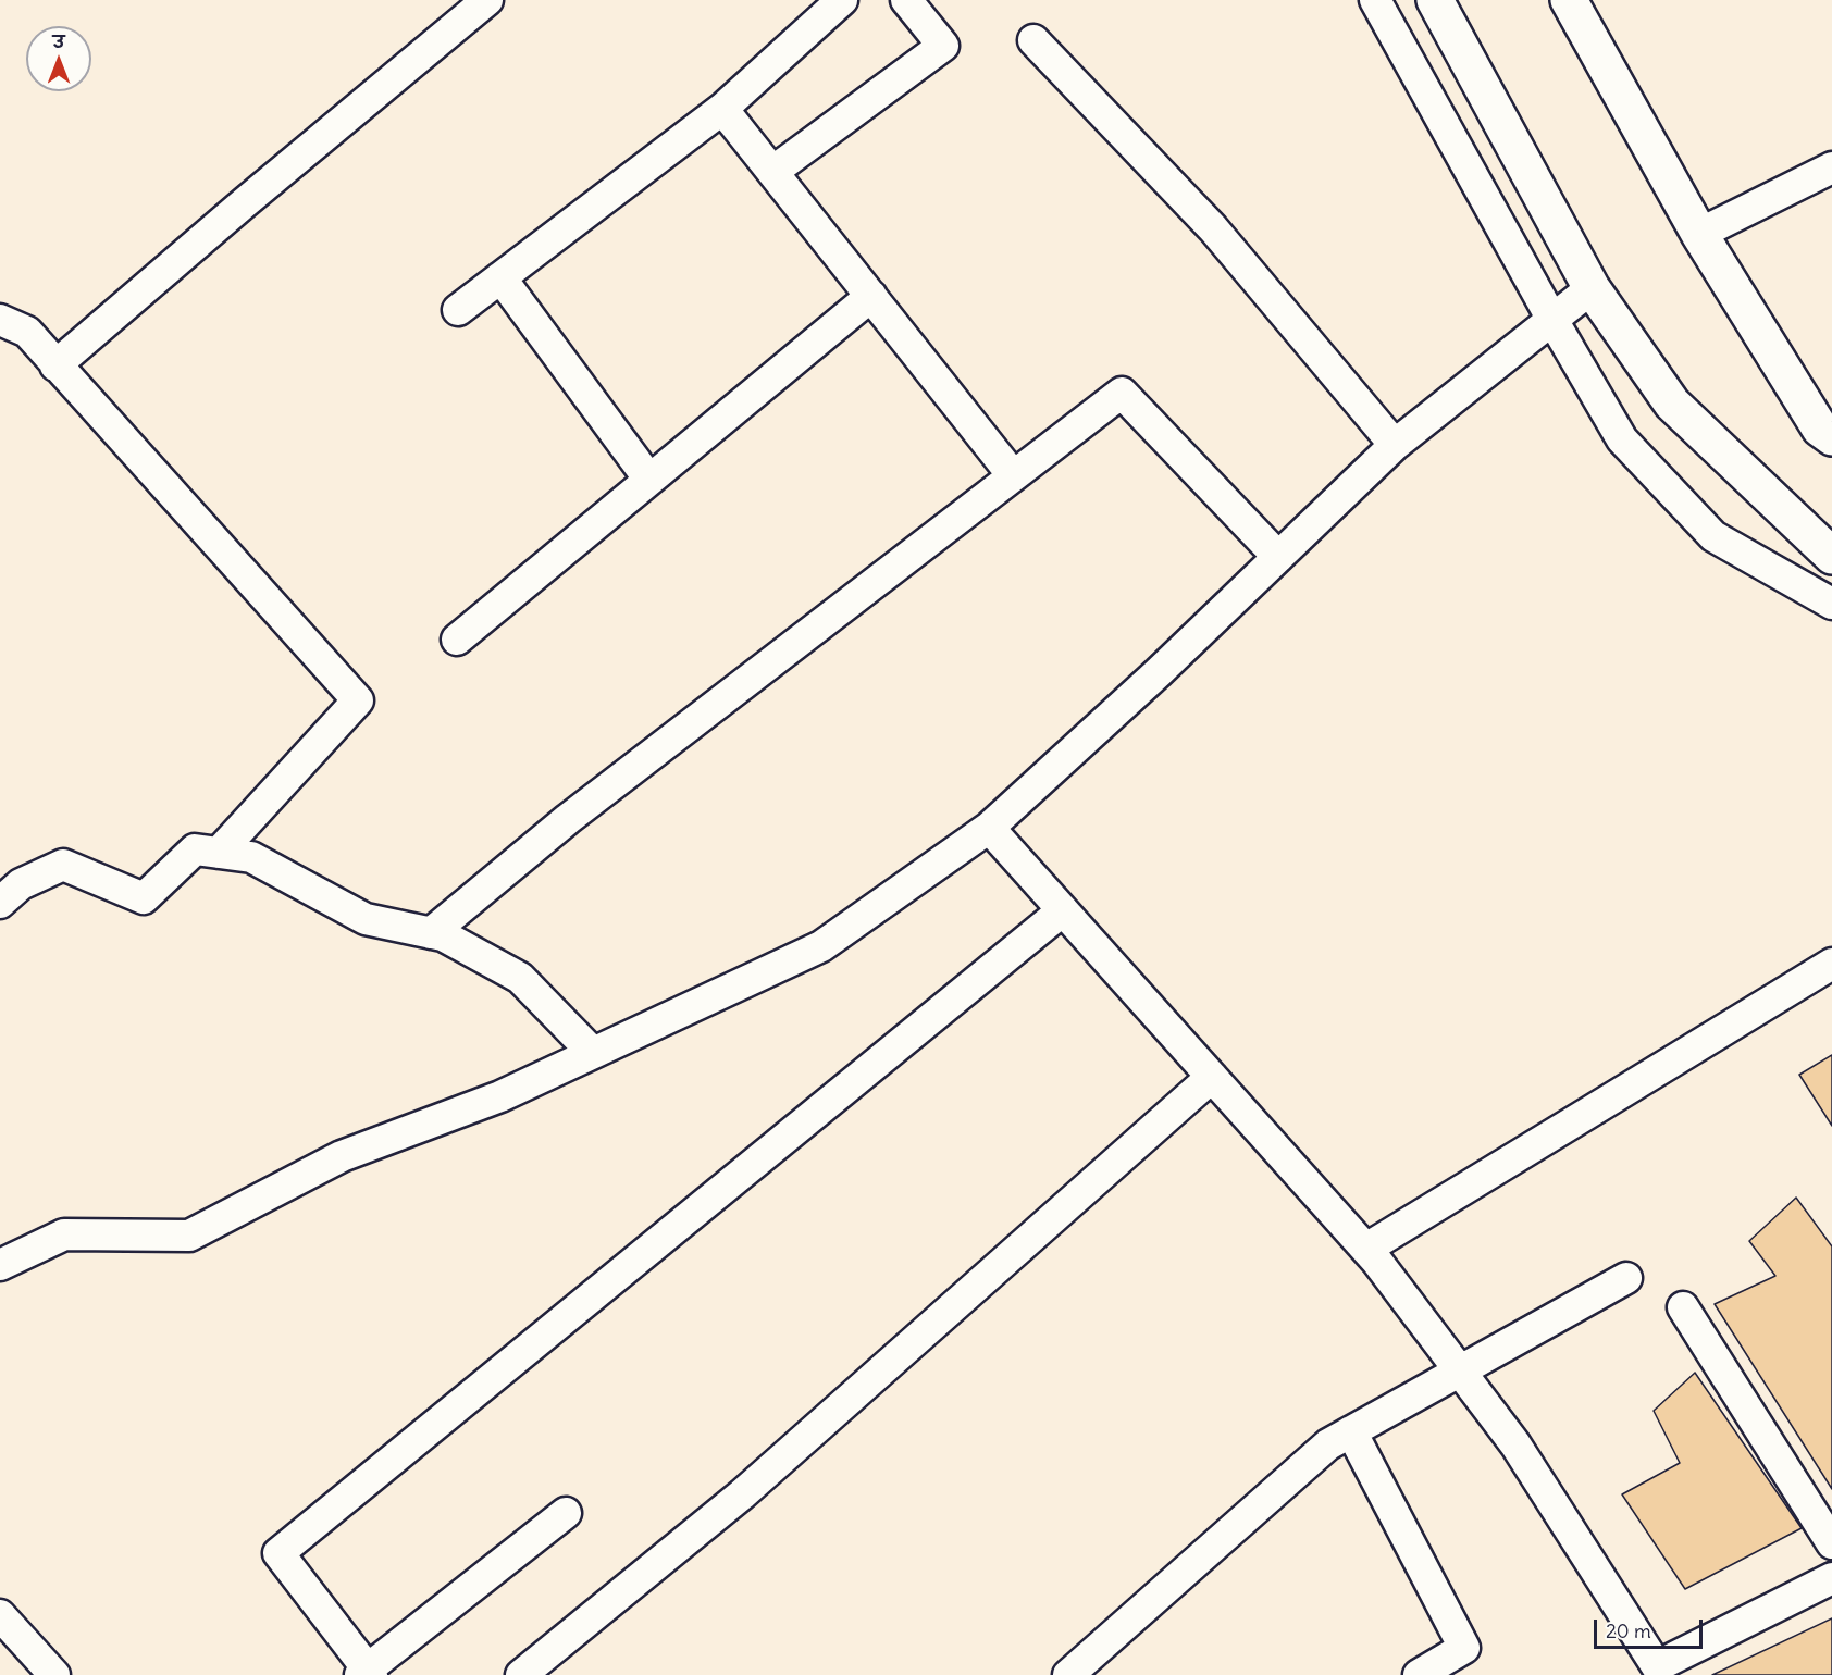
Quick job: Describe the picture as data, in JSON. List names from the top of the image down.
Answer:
{
  "scale_bar": "20 m",
  "north": "top"
}
